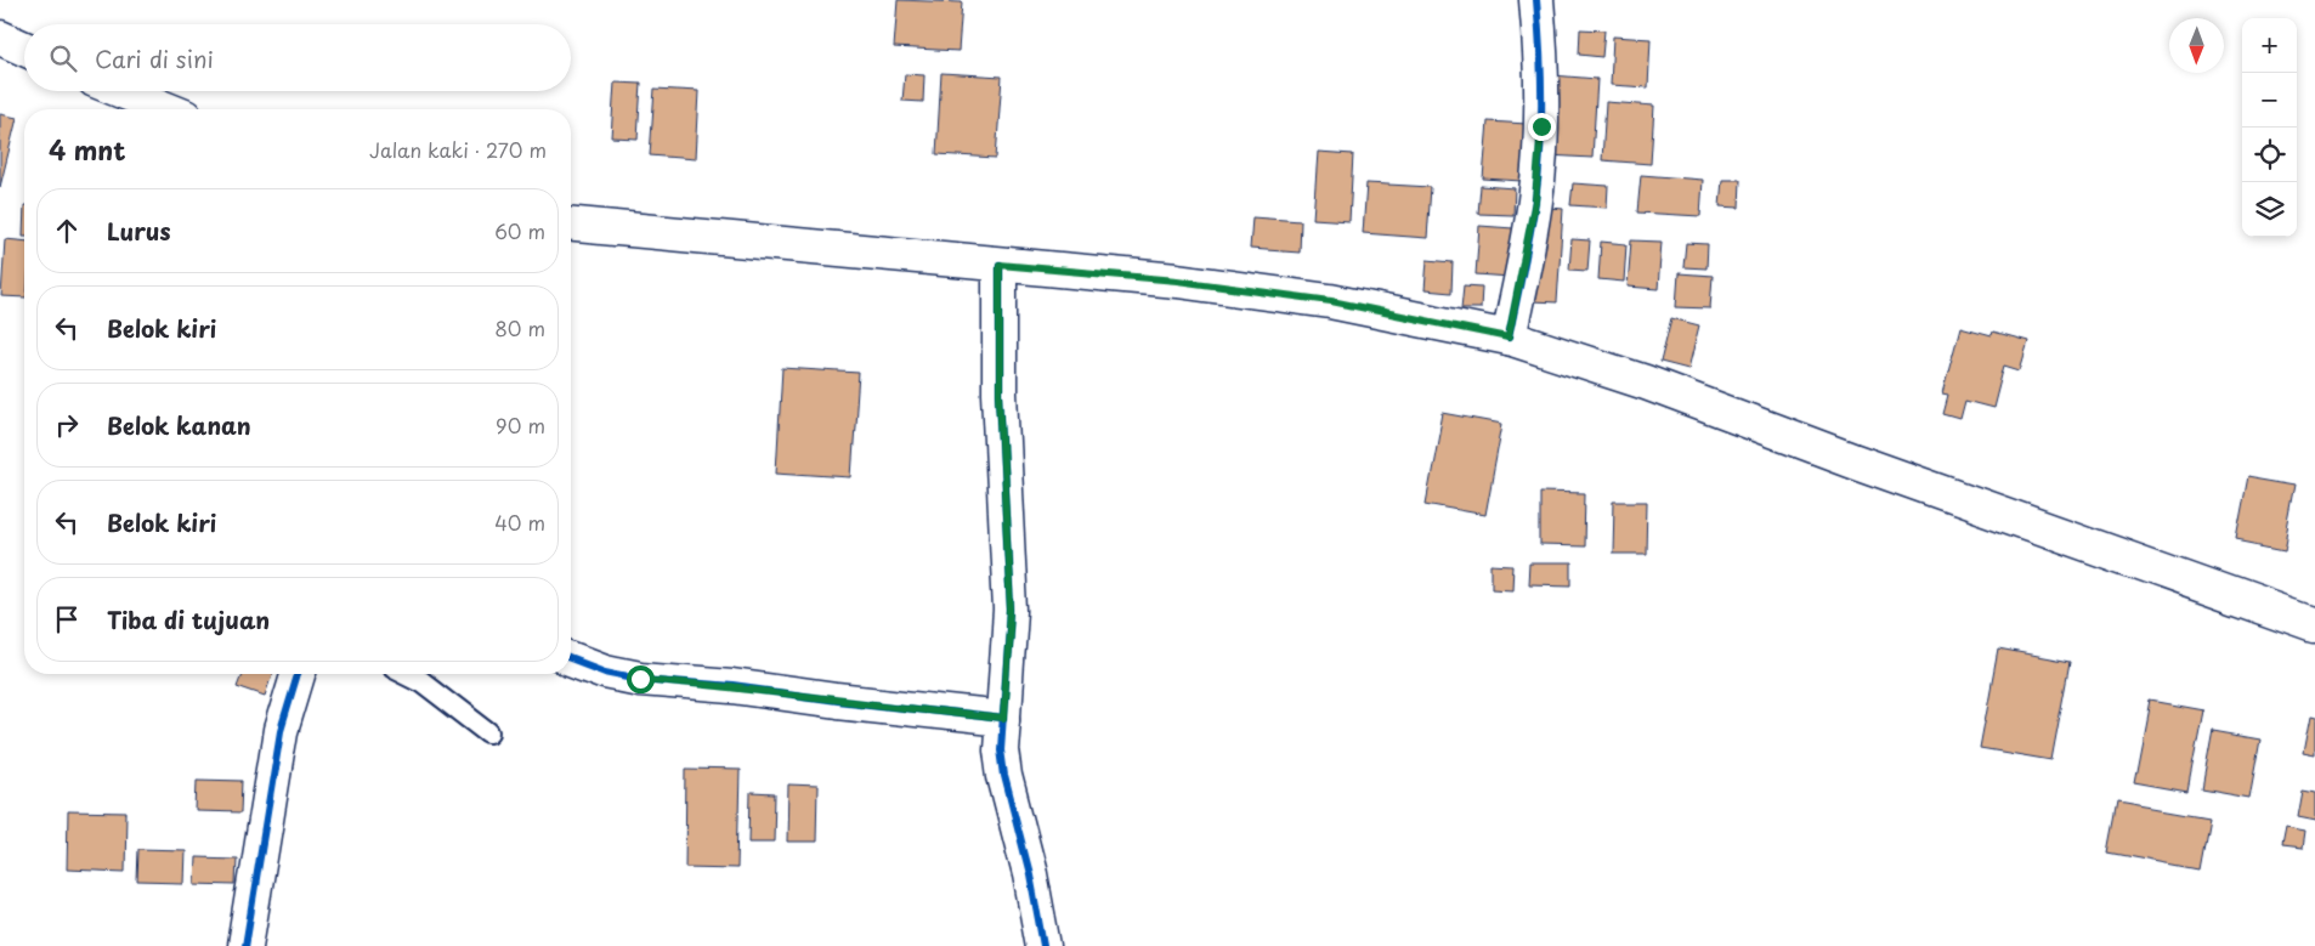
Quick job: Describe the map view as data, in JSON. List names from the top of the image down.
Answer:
{
  "north": "bottom",
  "page": {
    "map_buttons": ["+", "−"],
    "search": "Cari di sini",
    "heading": ["4 mnt", "Jalan kaki · 270 m"],
    "list": [
      ["Lurus", "60 m"],
      ["Belok kiri", "80 m"],
      ["Belok kanan", "90 m"],
      ["Belok kiri", "40 m"],
      "Tiba di tujuan"
    ]
  }
}
